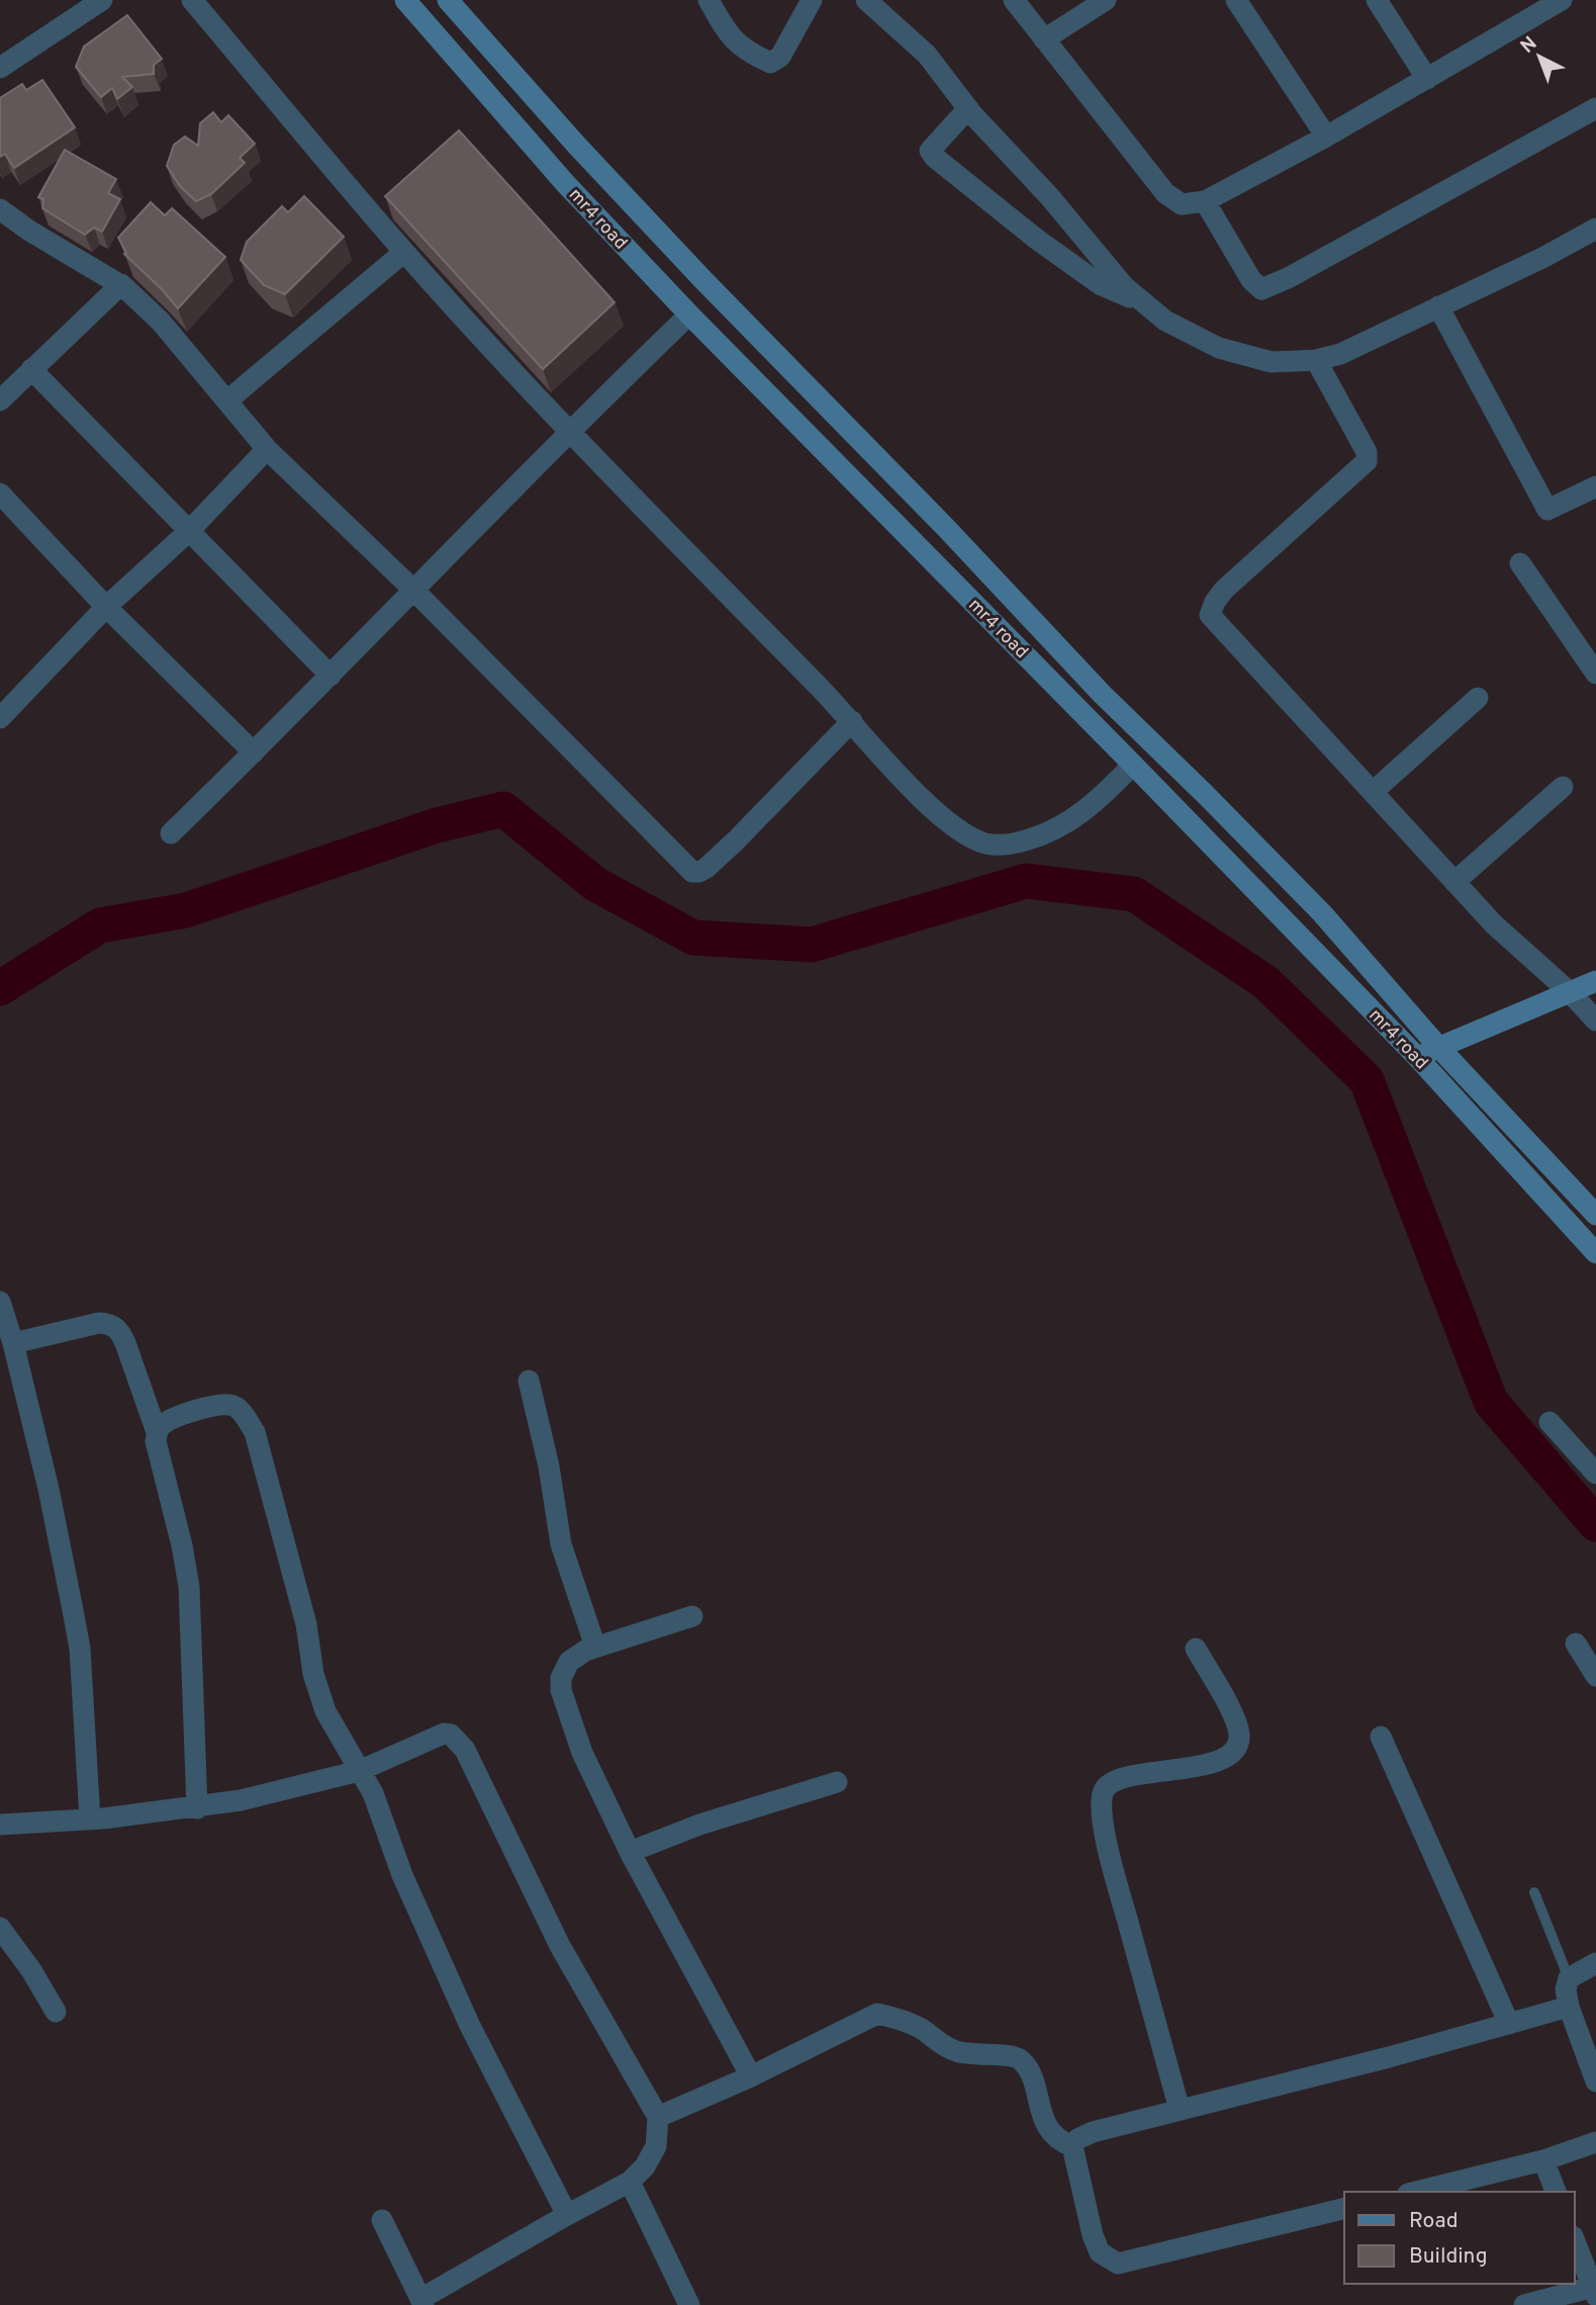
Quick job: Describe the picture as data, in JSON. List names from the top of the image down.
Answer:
{
  "streets": {
    "street": ["mr4 road"]
  },
  "legend": ["Road", "Building"],
  "north": "top left"
}
